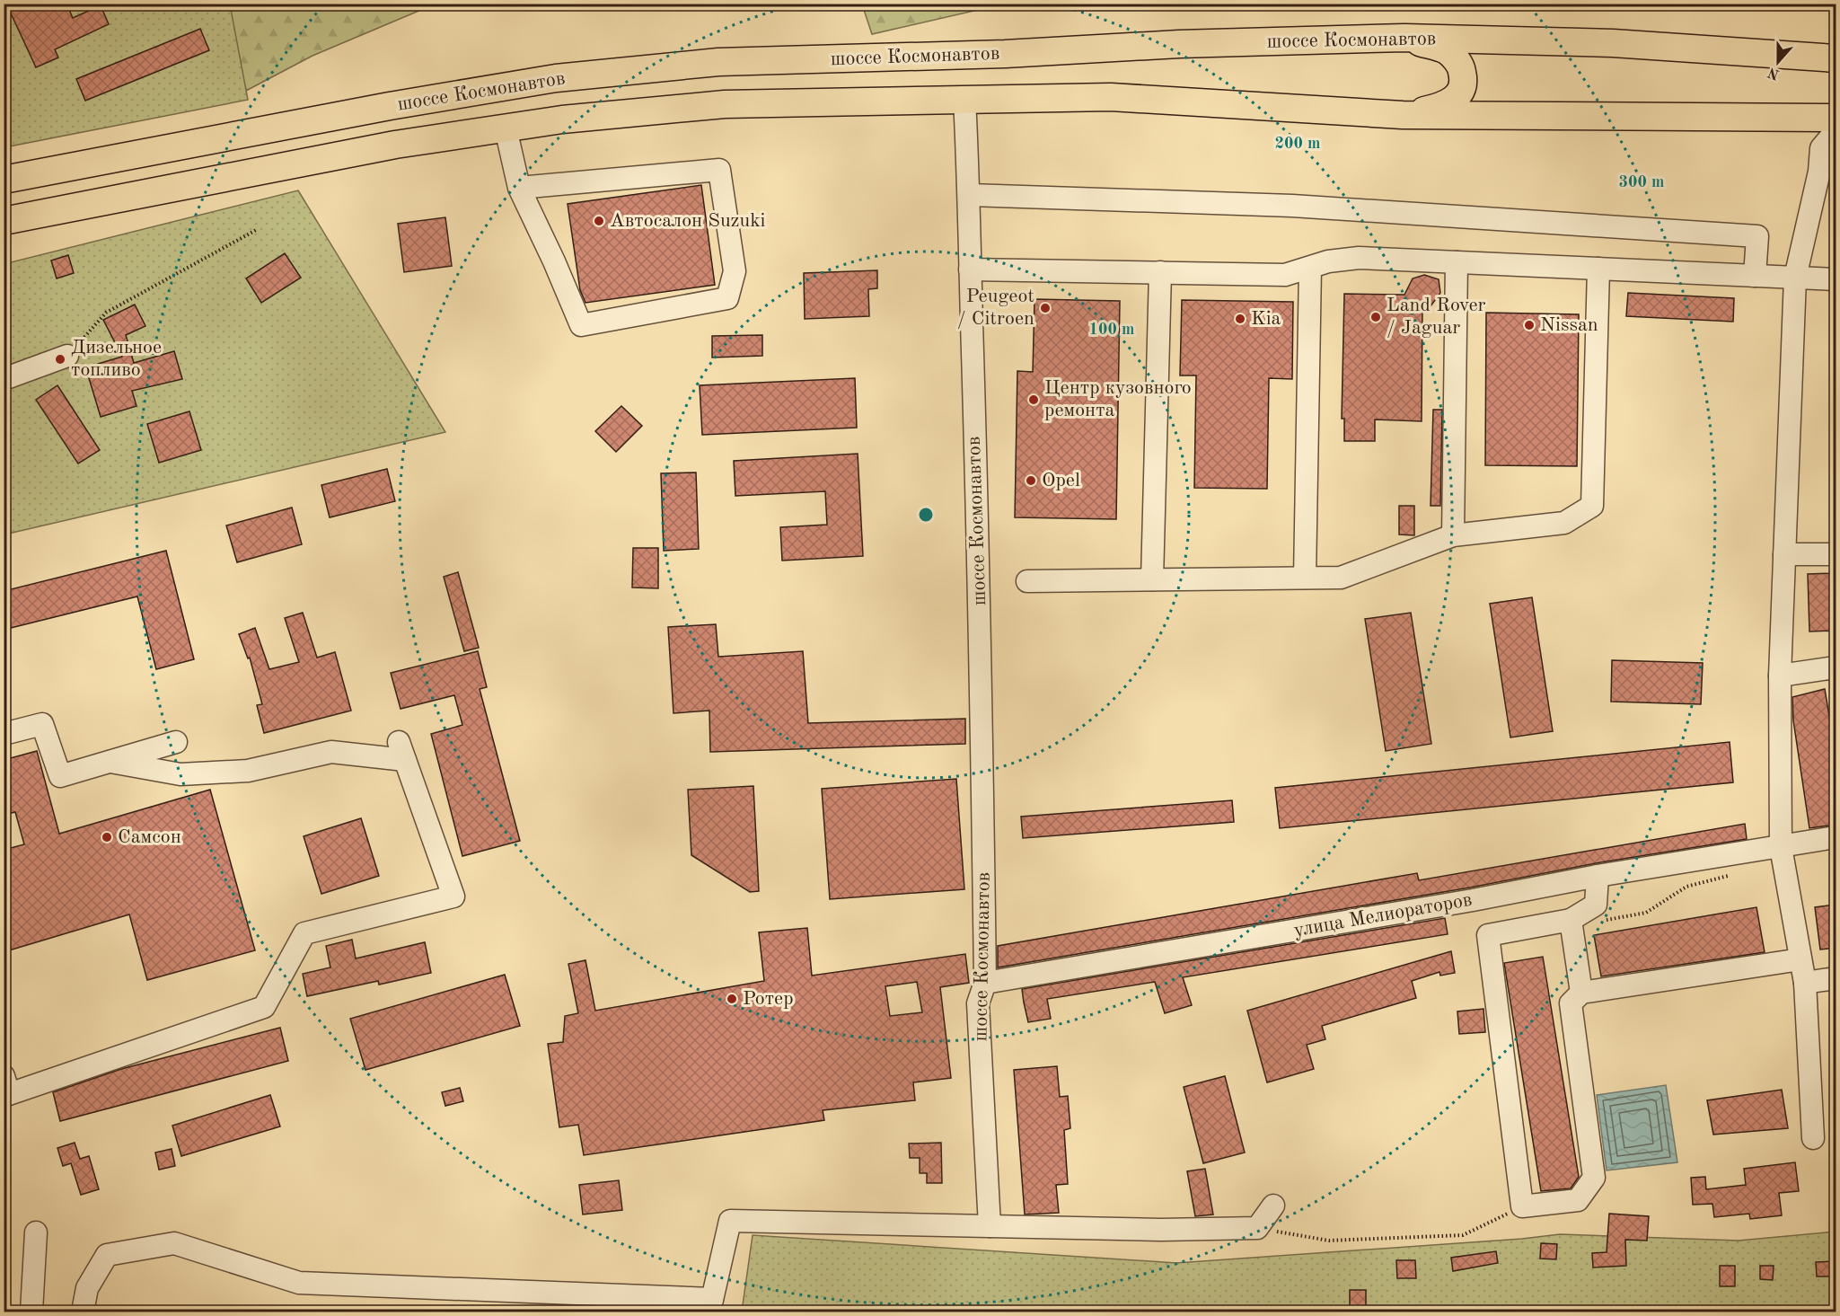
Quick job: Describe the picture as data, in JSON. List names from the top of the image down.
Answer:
{
  "streets": {
    "main road": ["шоссе Космонавтов"],
    "street": ["улица Мелиораторов"]
  },
  "crossings": [
    ["шоссе Космонавтов", "улица Мелиораторов"]
  ],
  "places": [
    "Автосалон Suzuki",
    "Peugeot / Citroen",
    "Land Rover / Jaguar",
    "Kia",
    "Nissan",
    "Дизельное топливо",
    "Центр кузовного ремонта",
    "Opel",
    "Самсон",
    "Ротер"
  ],
  "north": "bottom",
  "rings": ["200 m", "300 m", "100 m"]
}
